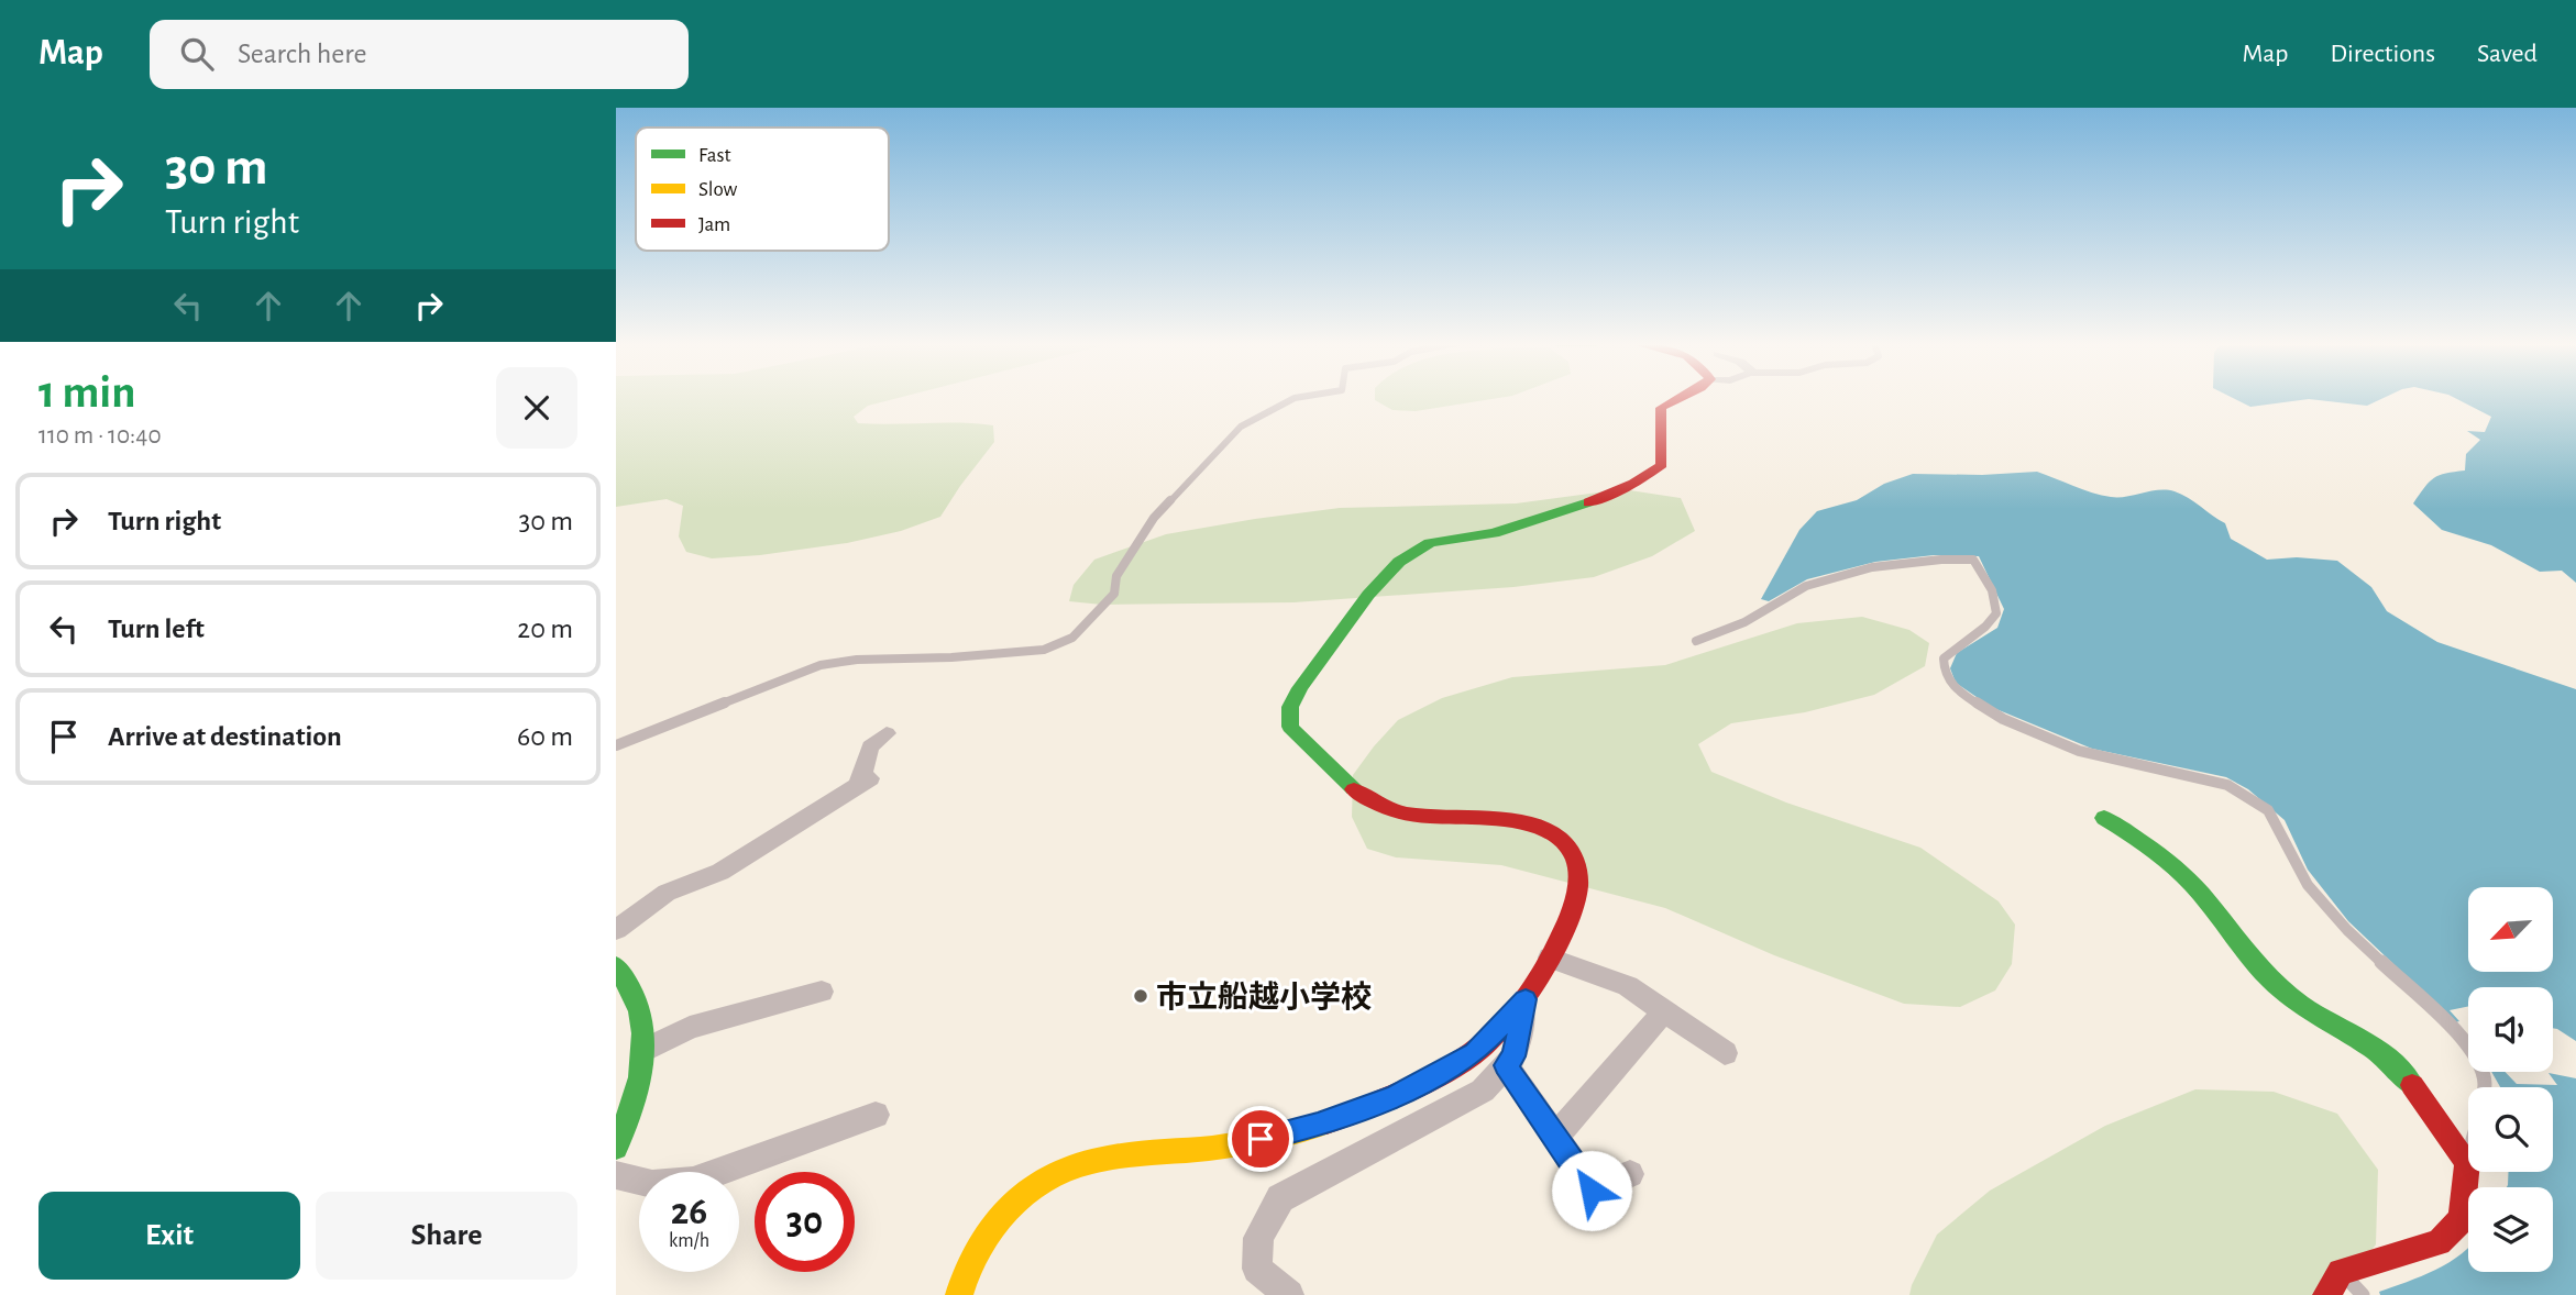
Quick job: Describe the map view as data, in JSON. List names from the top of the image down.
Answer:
{
  "places": ["市立船越小学校"],
  "legend": ["Fast", "Slow", "Jam"],
  "north": "bottom left",
  "page": {
    "header": "Map",
    "search": "Search here",
    "nav": ["Map", "Directions", "Saved"],
    "turn": ["30 m", "Turn right"],
    "heading": ["1 min", "110 m · 10:40"],
    "list": [
      {
        "name": "Turn right",
        "value": "30 m"
      },
      {
        "name": "Turn left",
        "value": "20 m"
      },
      {
        "name": "Arrive at destination",
        "value": "60 m"
      }
    ],
    "speed": "26 km/h",
    "limit": "30",
    "buttons": ["Exit", "Share"]
  }
}
